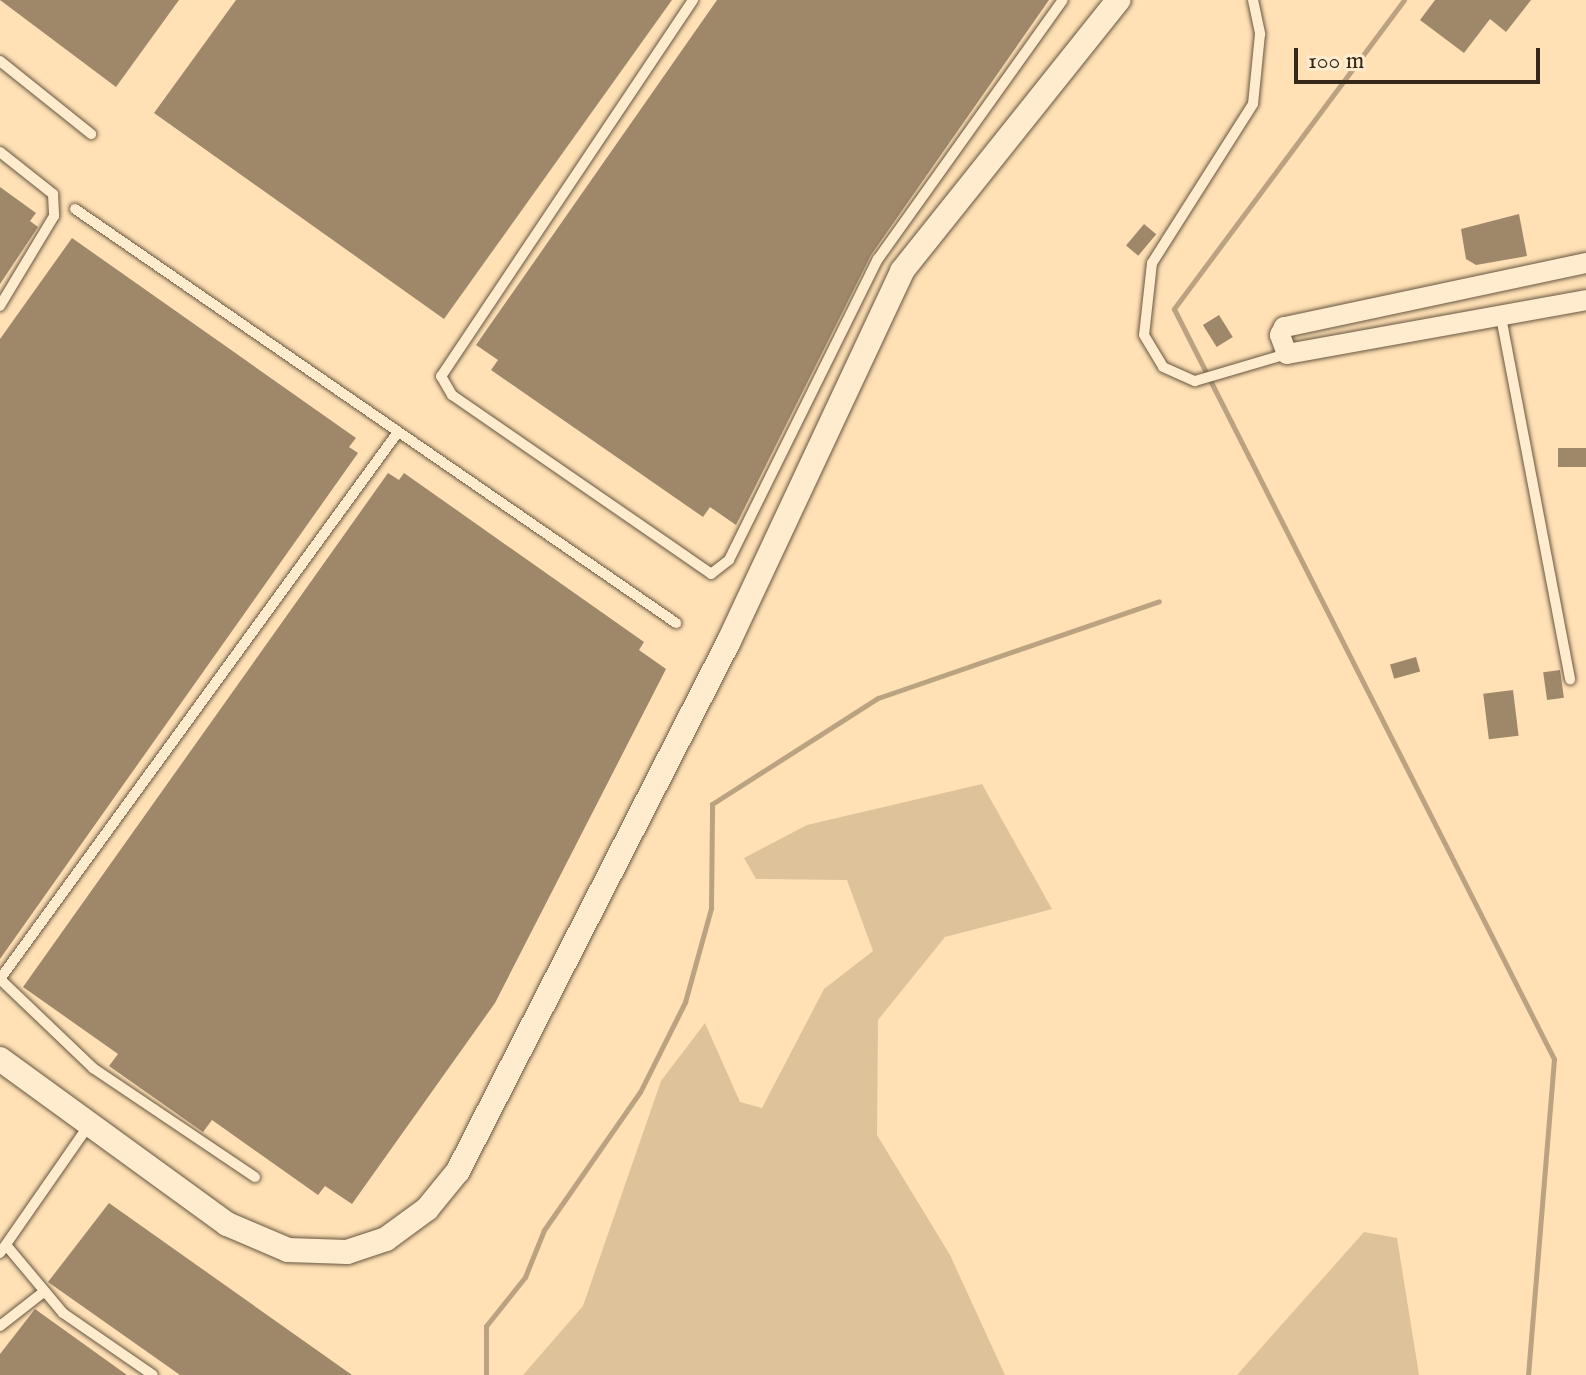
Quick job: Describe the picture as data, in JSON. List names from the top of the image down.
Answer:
{
  "scale_bar": "100 m"
}
